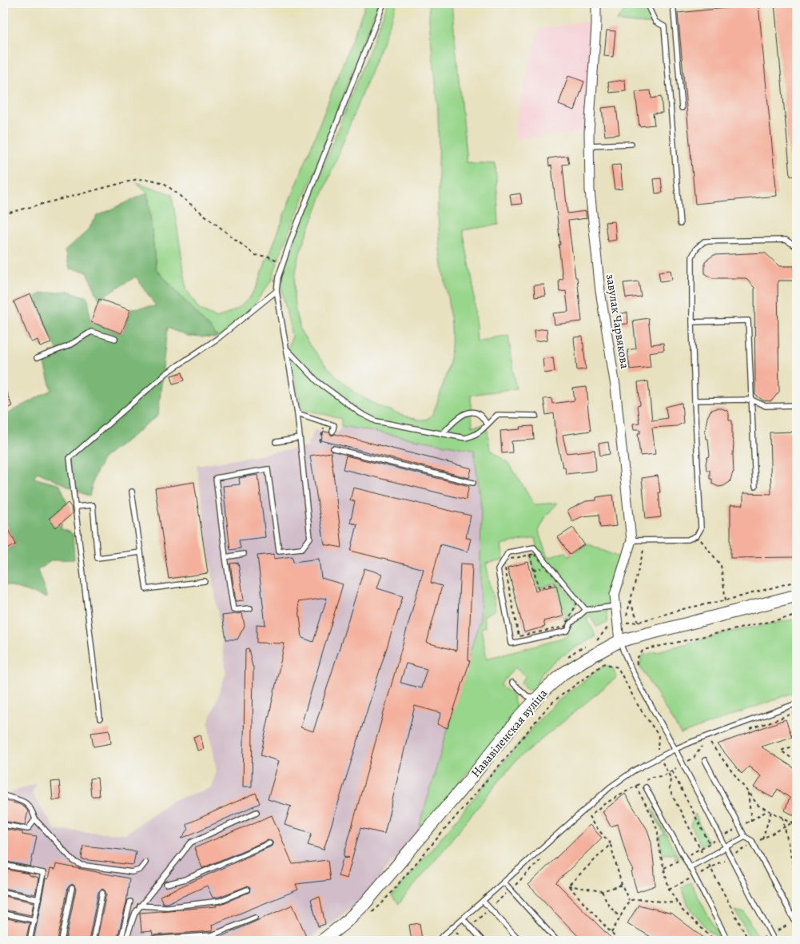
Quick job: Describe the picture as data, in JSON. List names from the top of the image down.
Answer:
{
  "streets": {
    "street": ["завулак Чарвякова", "Нававіленская вуліца"]
  },
  "crossings": [
    ["завулак Чарвякова", "Нававіленская вуліца"]
  ]
}
